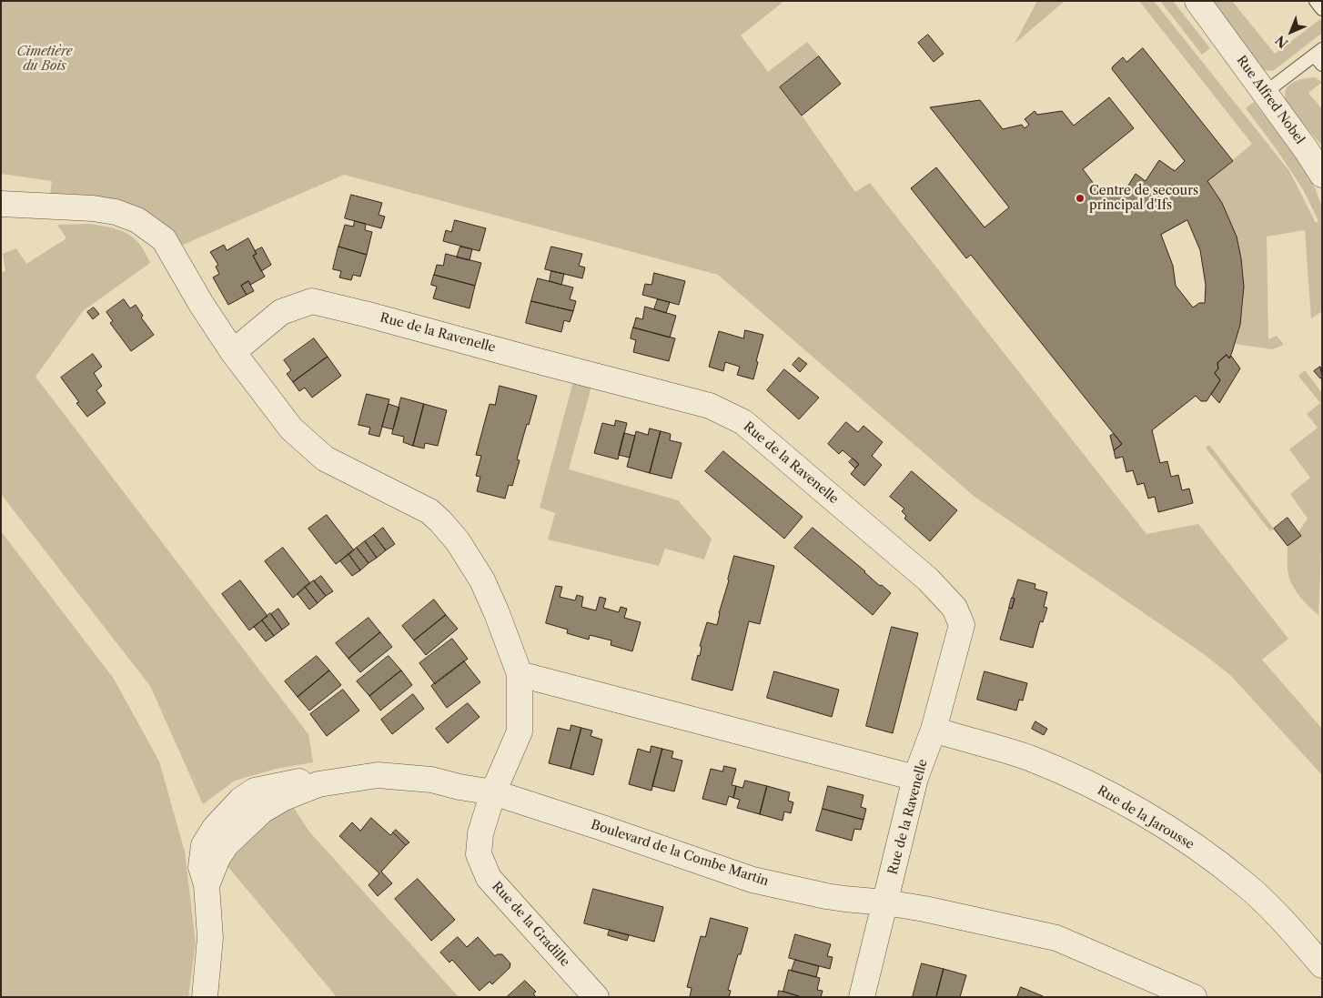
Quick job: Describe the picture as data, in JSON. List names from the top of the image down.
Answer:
{
  "streets": {
    "street": [
      "Rue Alfred Nobel",
      "Rue de la Ravenelle",
      "Rue de la Jarousse",
      "Boulevard de la Combe Martin",
      "Rue de la Gradille"
    ]
  },
  "crossings": [
    ["Rue de la Ravenelle", "Rue de la Jarousse"],
    ["Rue de la Ravenelle", "Boulevard de la Combe Martin"],
    ["Boulevard de la Combe Martin", "Rue de la Gradille"]
  ],
  "parks": ["Cimetière du Bois"],
  "places": ["Centre de secours principal d'Ifs"],
  "north": "bottom left"
}
